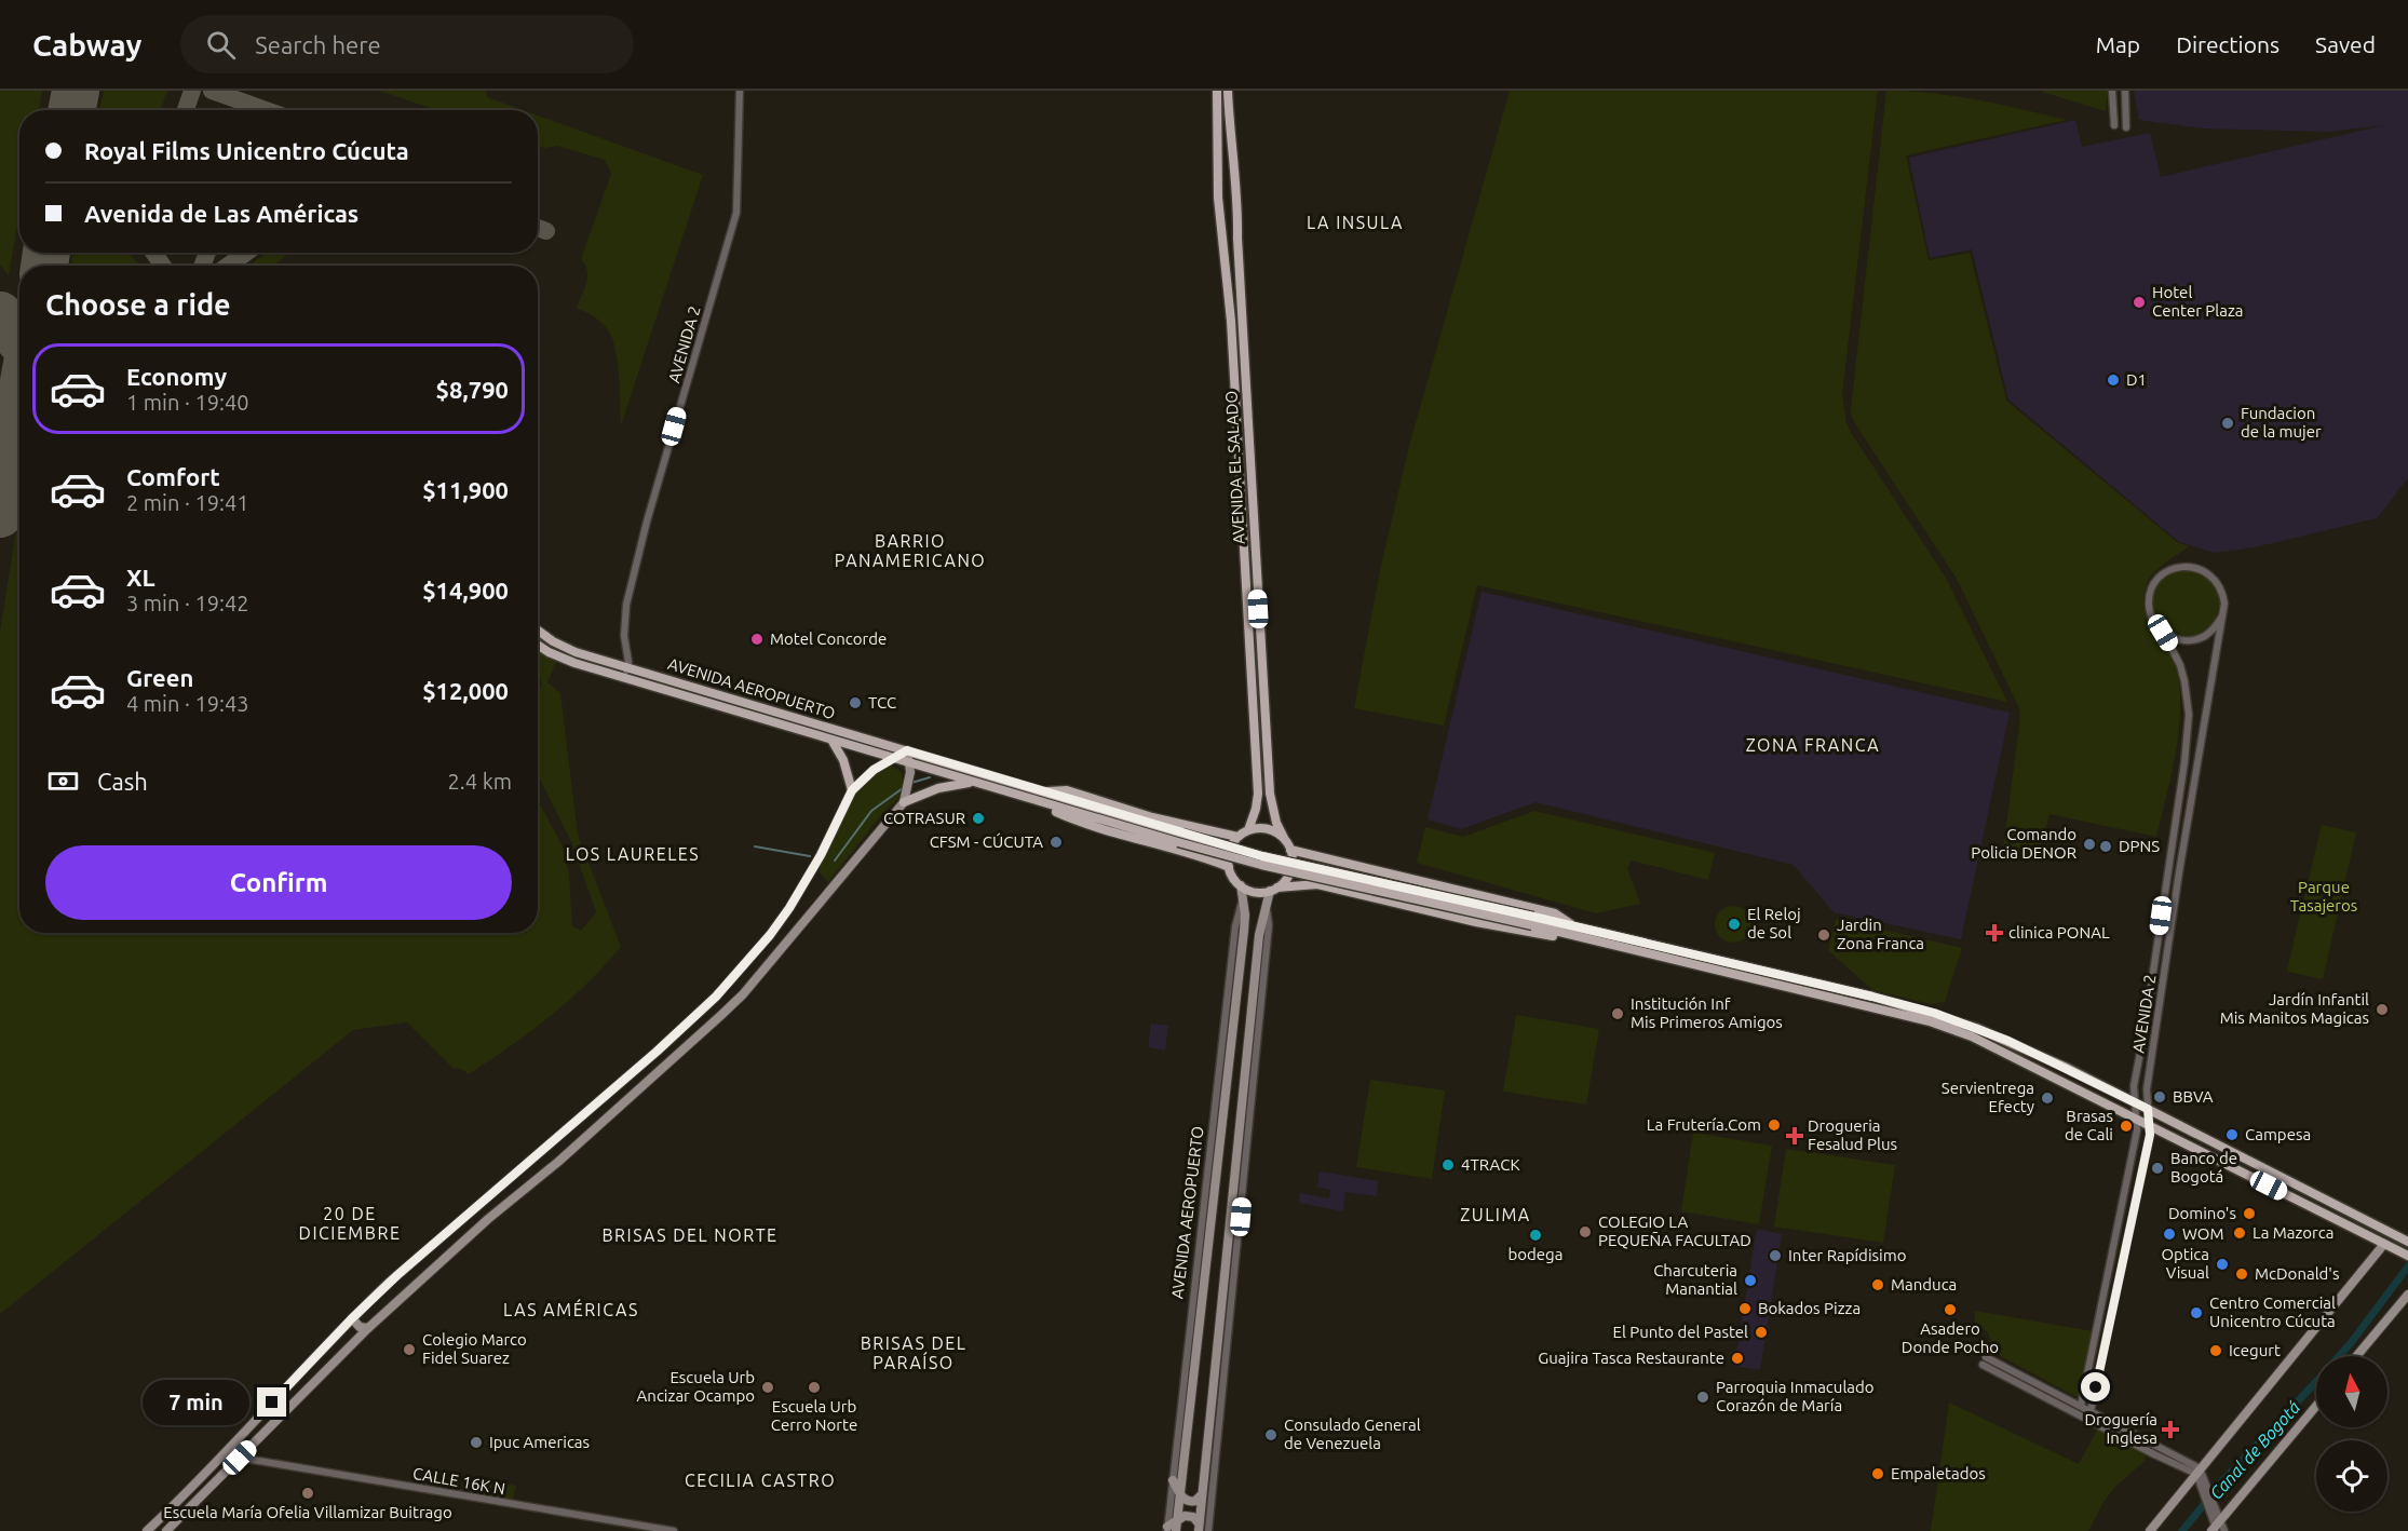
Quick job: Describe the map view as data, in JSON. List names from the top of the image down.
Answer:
{
  "streets": {
    "main road": ["AVENIDA EL SALADO", "AVENIDA AEROPUERTO"],
    "street": ["AVENIDA 2", "CALLE 16K N"]
  },
  "crossings": [
    ["AVENIDA 2", "AVENIDA AEROPUERTO"],
    ["AVENIDA EL SALADO", "AVENIDA AEROPUERTO"]
  ],
  "districts": [
    "LA INSULA",
    "BARRIO PANAMERICANO",
    "ZONA FRANCA",
    "LOS LAURELES",
    "20 DE DICIEMBRE",
    "ZULIMA",
    "BRISAS DEL NORTE",
    "LAS AMÉRICAS",
    "BRISAS DEL PARAÍSO",
    "CECILIA CASTRO"
  ],
  "water": ["Canal de Bogotá"],
  "parks": ["Parque Tasajeros"],
  "places": {
    "other": [
      "Hotel Center Plaza",
      "D1",
      "Fundacion de la mujer",
      "Motel Concorde",
      "TCC",
      "COTRASUR",
      "CFSM - CÚCUTA",
      "Comando Policia DENOR",
      "DPNS",
      "El Reloj de Sol",
      "Jardin Zona Franca",
      "Jardín Infantil Mis Manitos Magicas",
      "Institución Inf Mis Primeros Amigos",
      "BBVA",
      "Servientrega Efecty",
      "La Frutería.Com",
      "Brasas de Cali",
      "Campesa",
      "4TRACK",
      "Banco de Bogotá",
      "Domino's",
      "COLEGIO LA PEQUEÑA FACULTAD",
      "La Mazorca",
      "WOM",
      "bodega",
      "Inter Rapídisimo",
      "Optica Visual",
      "McDonald's",
      "Charcuteria Manantial",
      "Manduca",
      "Bokados Pizza",
      "Asadero Donde Pocho",
      "Centro Comercial Unicentro Cúcuta",
      "El Punto del Pastel",
      "Colegio Marco Fidel Suarez",
      "Icegurt",
      "Guajira Tasca Restaurante",
      "Escuela Urb Ancizar Ocampo",
      "Escuela Urb Cerro Norte",
      "Parroquia Inmaculado Corazón de María",
      "Consulado General de Venezuela",
      "Ipuc Americas",
      "Empaletados",
      "Escuela María Ofelia Villamizar Buitrago"
    ],
    "health": ["clinica PONAL", "Drogueria Fesalud Plus", "Droguería Inglesa"]
  },
  "north": "top",
  "page": {
    "header": "Cabway",
    "search": "Search here",
    "nav": ["Map", "Directions", "Saved"],
    "banner": ["Royal Films Unicentro Cúcuta", "Avenida de Las Américas"],
    "heading": "Choose a ride",
    "list": [
      {
        "name": "Economy",
        "note": "1 min · 19:40",
        "value": "$8,790"
      },
      {
        "name": "Comfort",
        "note": "2 min · 19:41",
        "value": "$11,900"
      },
      {
        "name": "XL",
        "note": "3 min · 19:42",
        "value": "$14,900"
      },
      {
        "name": "Green",
        "note": "4 min · 19:43",
        "value": "$12,000"
      }
    ],
    "pay": ["Cash", "2.4 km"],
    "buttons": "Confirm",
    "bubble": "7 min"
  }
}
